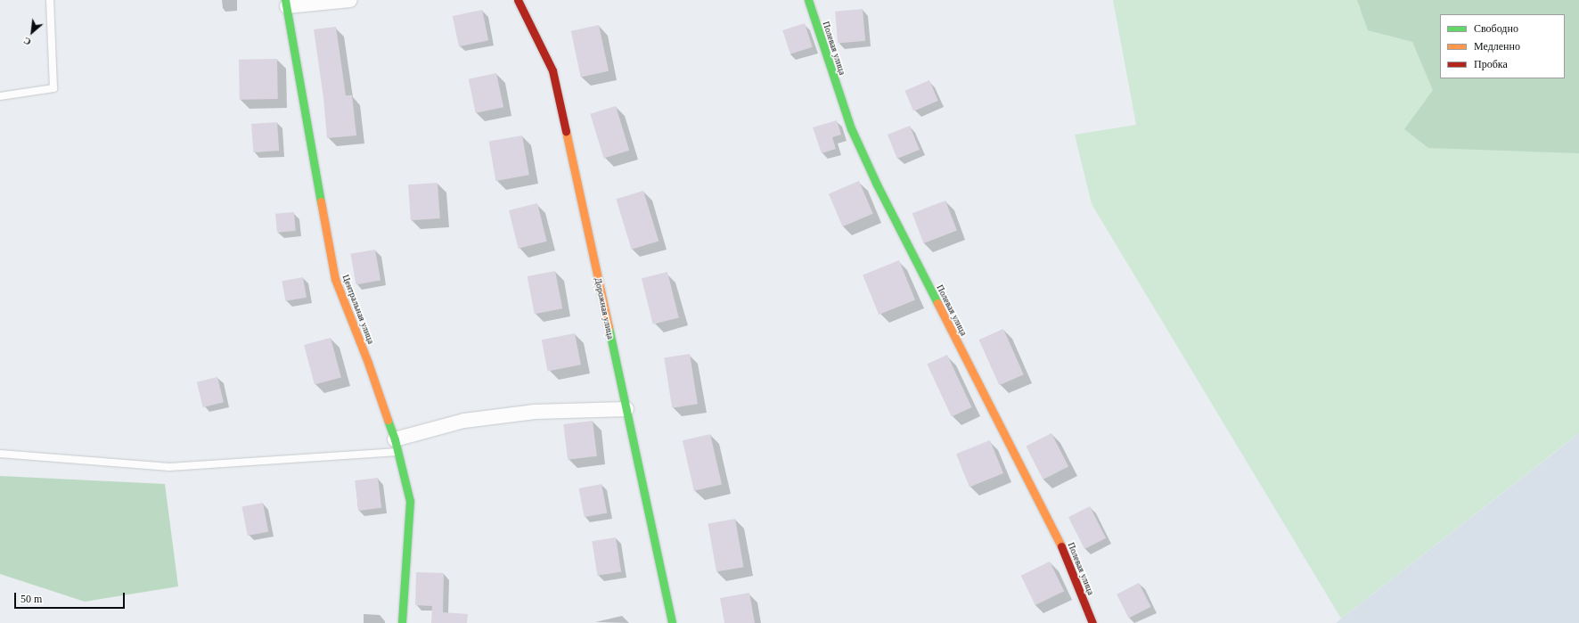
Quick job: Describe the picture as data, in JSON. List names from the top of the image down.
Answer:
{
  "streets": {
    "street": ["Полевая улица", "Дорожная улица", "Центральная улица"]
  },
  "legend": ["Свободно", "Медленно", "Пробка"],
  "scale_bar": "50 m",
  "north": "bottom left"
}
